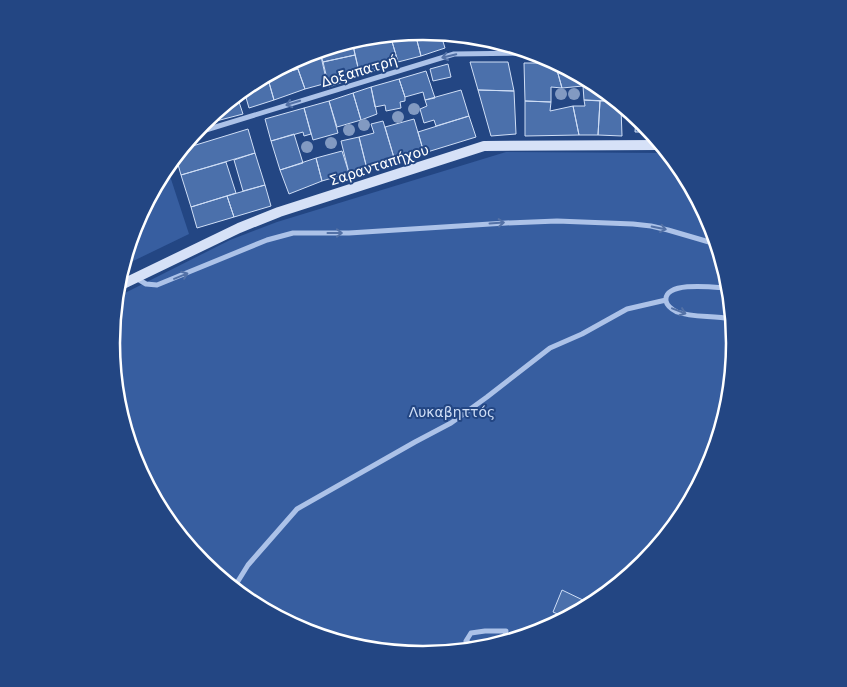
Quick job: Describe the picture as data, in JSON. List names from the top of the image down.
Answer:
{
  "streets": {
    "street": ["Δοξαπατρή", "Σαρανταπήχου"]
  },
  "one_way": ["Δοξαπατρή"],
  "parks": ["Λυκαβηττός"]
}
